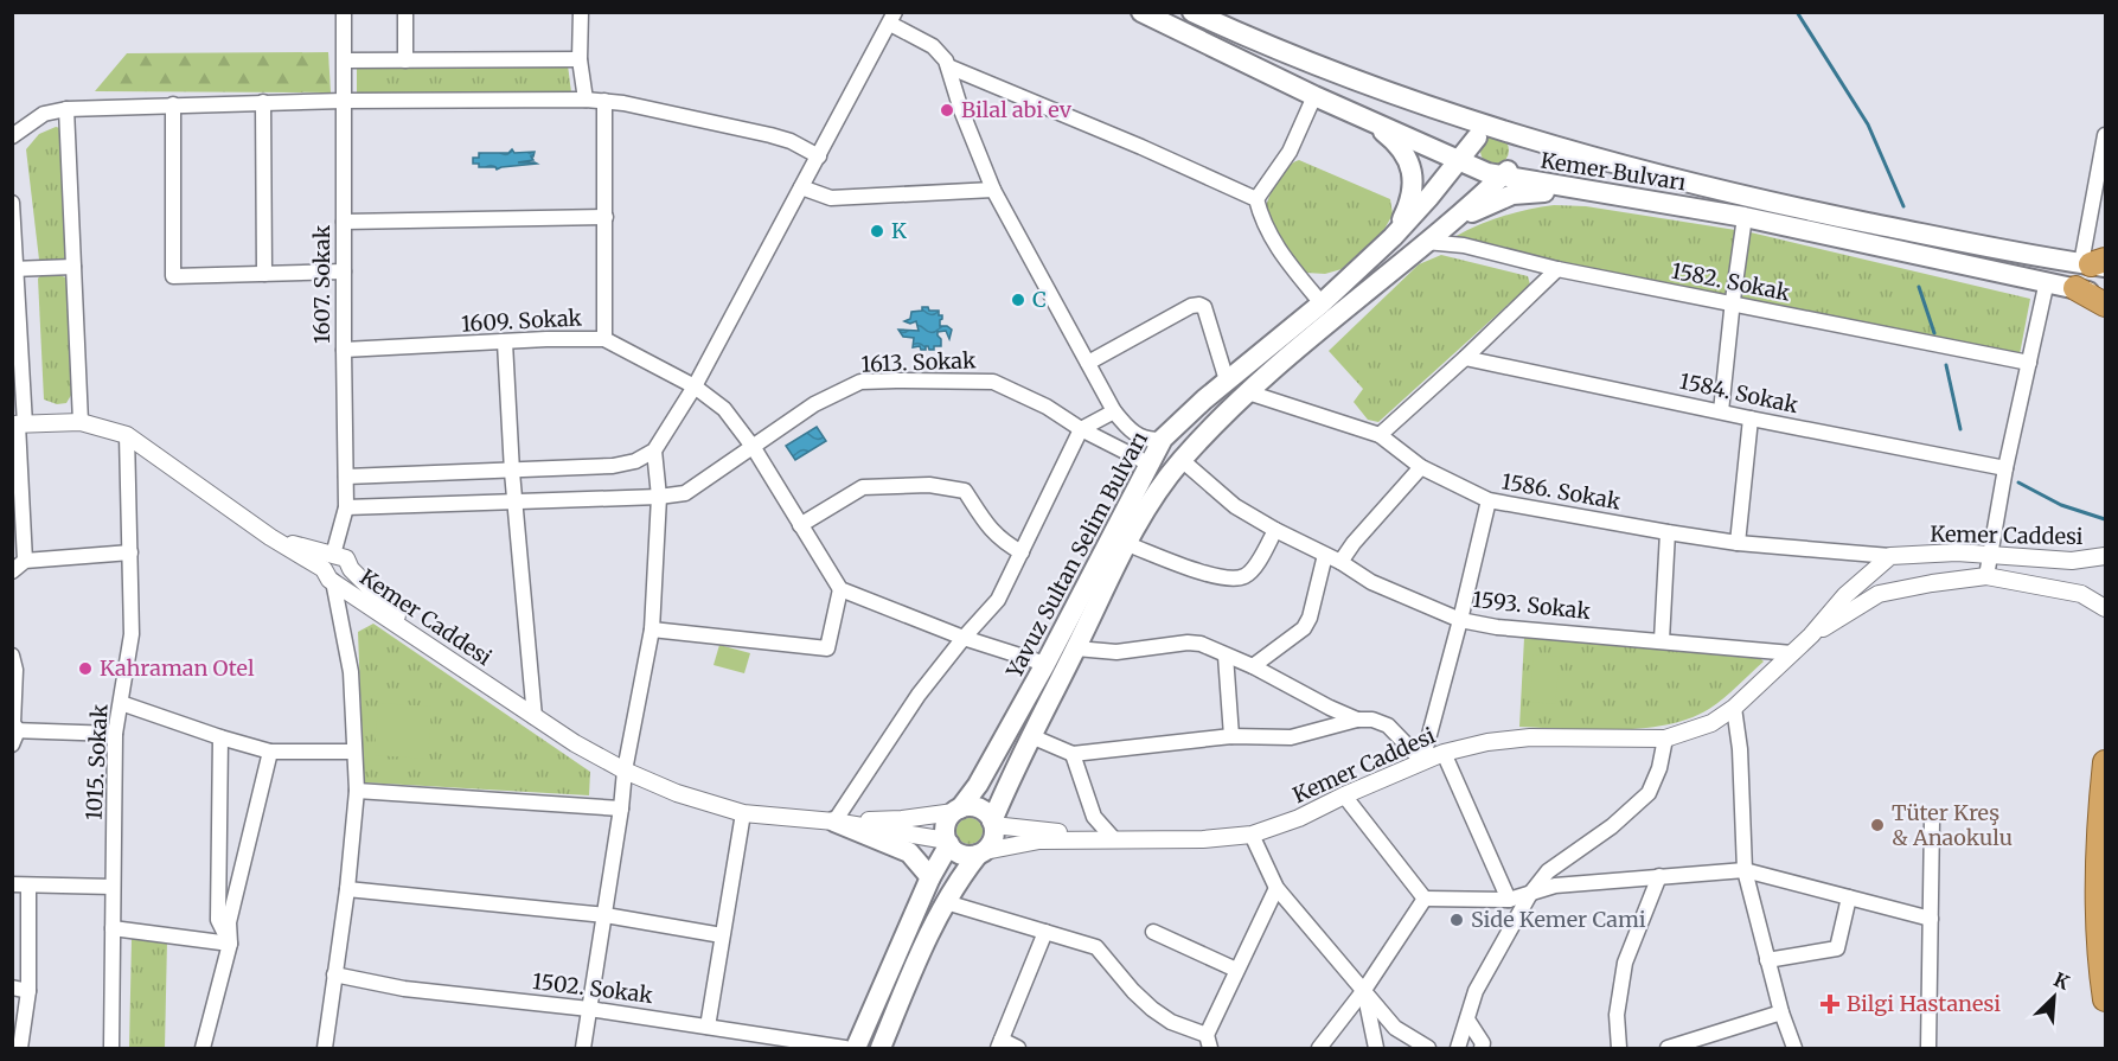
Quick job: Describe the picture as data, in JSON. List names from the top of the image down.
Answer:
{
  "streets": {
    "main road": ["Kemer Bulvarı", "Yavuz Sultan Selim Bulvarı"],
    "street": [
      "1582. Sokak",
      "1607. Sokak",
      "1609. Sokak",
      "1613. Sokak",
      "1584. Sokak",
      "1586. Sokak",
      "Kemer Caddesi",
      "1593. Sokak",
      "1015. Sokak",
      "1502. Sokak"
    ]
  },
  "crossings": [
    ["Kemer Bulvarı", "Yavuz Sultan Selim Bulvarı"],
    ["1582. Sokak", "Yavuz Sultan Selim Bulvarı"],
    ["1607. Sokak", "1609. Sokak"],
    ["1607. Sokak", "1613. Sokak"],
    ["1607. Sokak", "Kemer Caddesi"],
    ["1609. Sokak", "1613. Sokak"],
    ["1613. Sokak", "Yavuz Sultan Selim Bulvarı"],
    ["1586. Sokak", "Kemer Caddesi"],
    ["1586. Sokak", "Yavuz Sultan Selim Bulvarı"],
    ["Kemer Caddesi", "Yavuz Sultan Selim Bulvarı"],
    ["Kemer Caddesi", "1593. Sokak"],
    ["Kemer Caddesi", "1015. Sokak"],
    ["Yavuz Sultan Selim Bulvarı", "1593. Sokak"]
  ],
  "places": {
    "other": [
      "Bilal abi ev",
      "K",
      "C",
      "Kahraman Otel",
      "Tüter Kreş & Anaokulu",
      "Side Kemer Cami"
    ],
    "health": ["Bilgi Hastanesi"]
  },
  "north": "top right"
}
